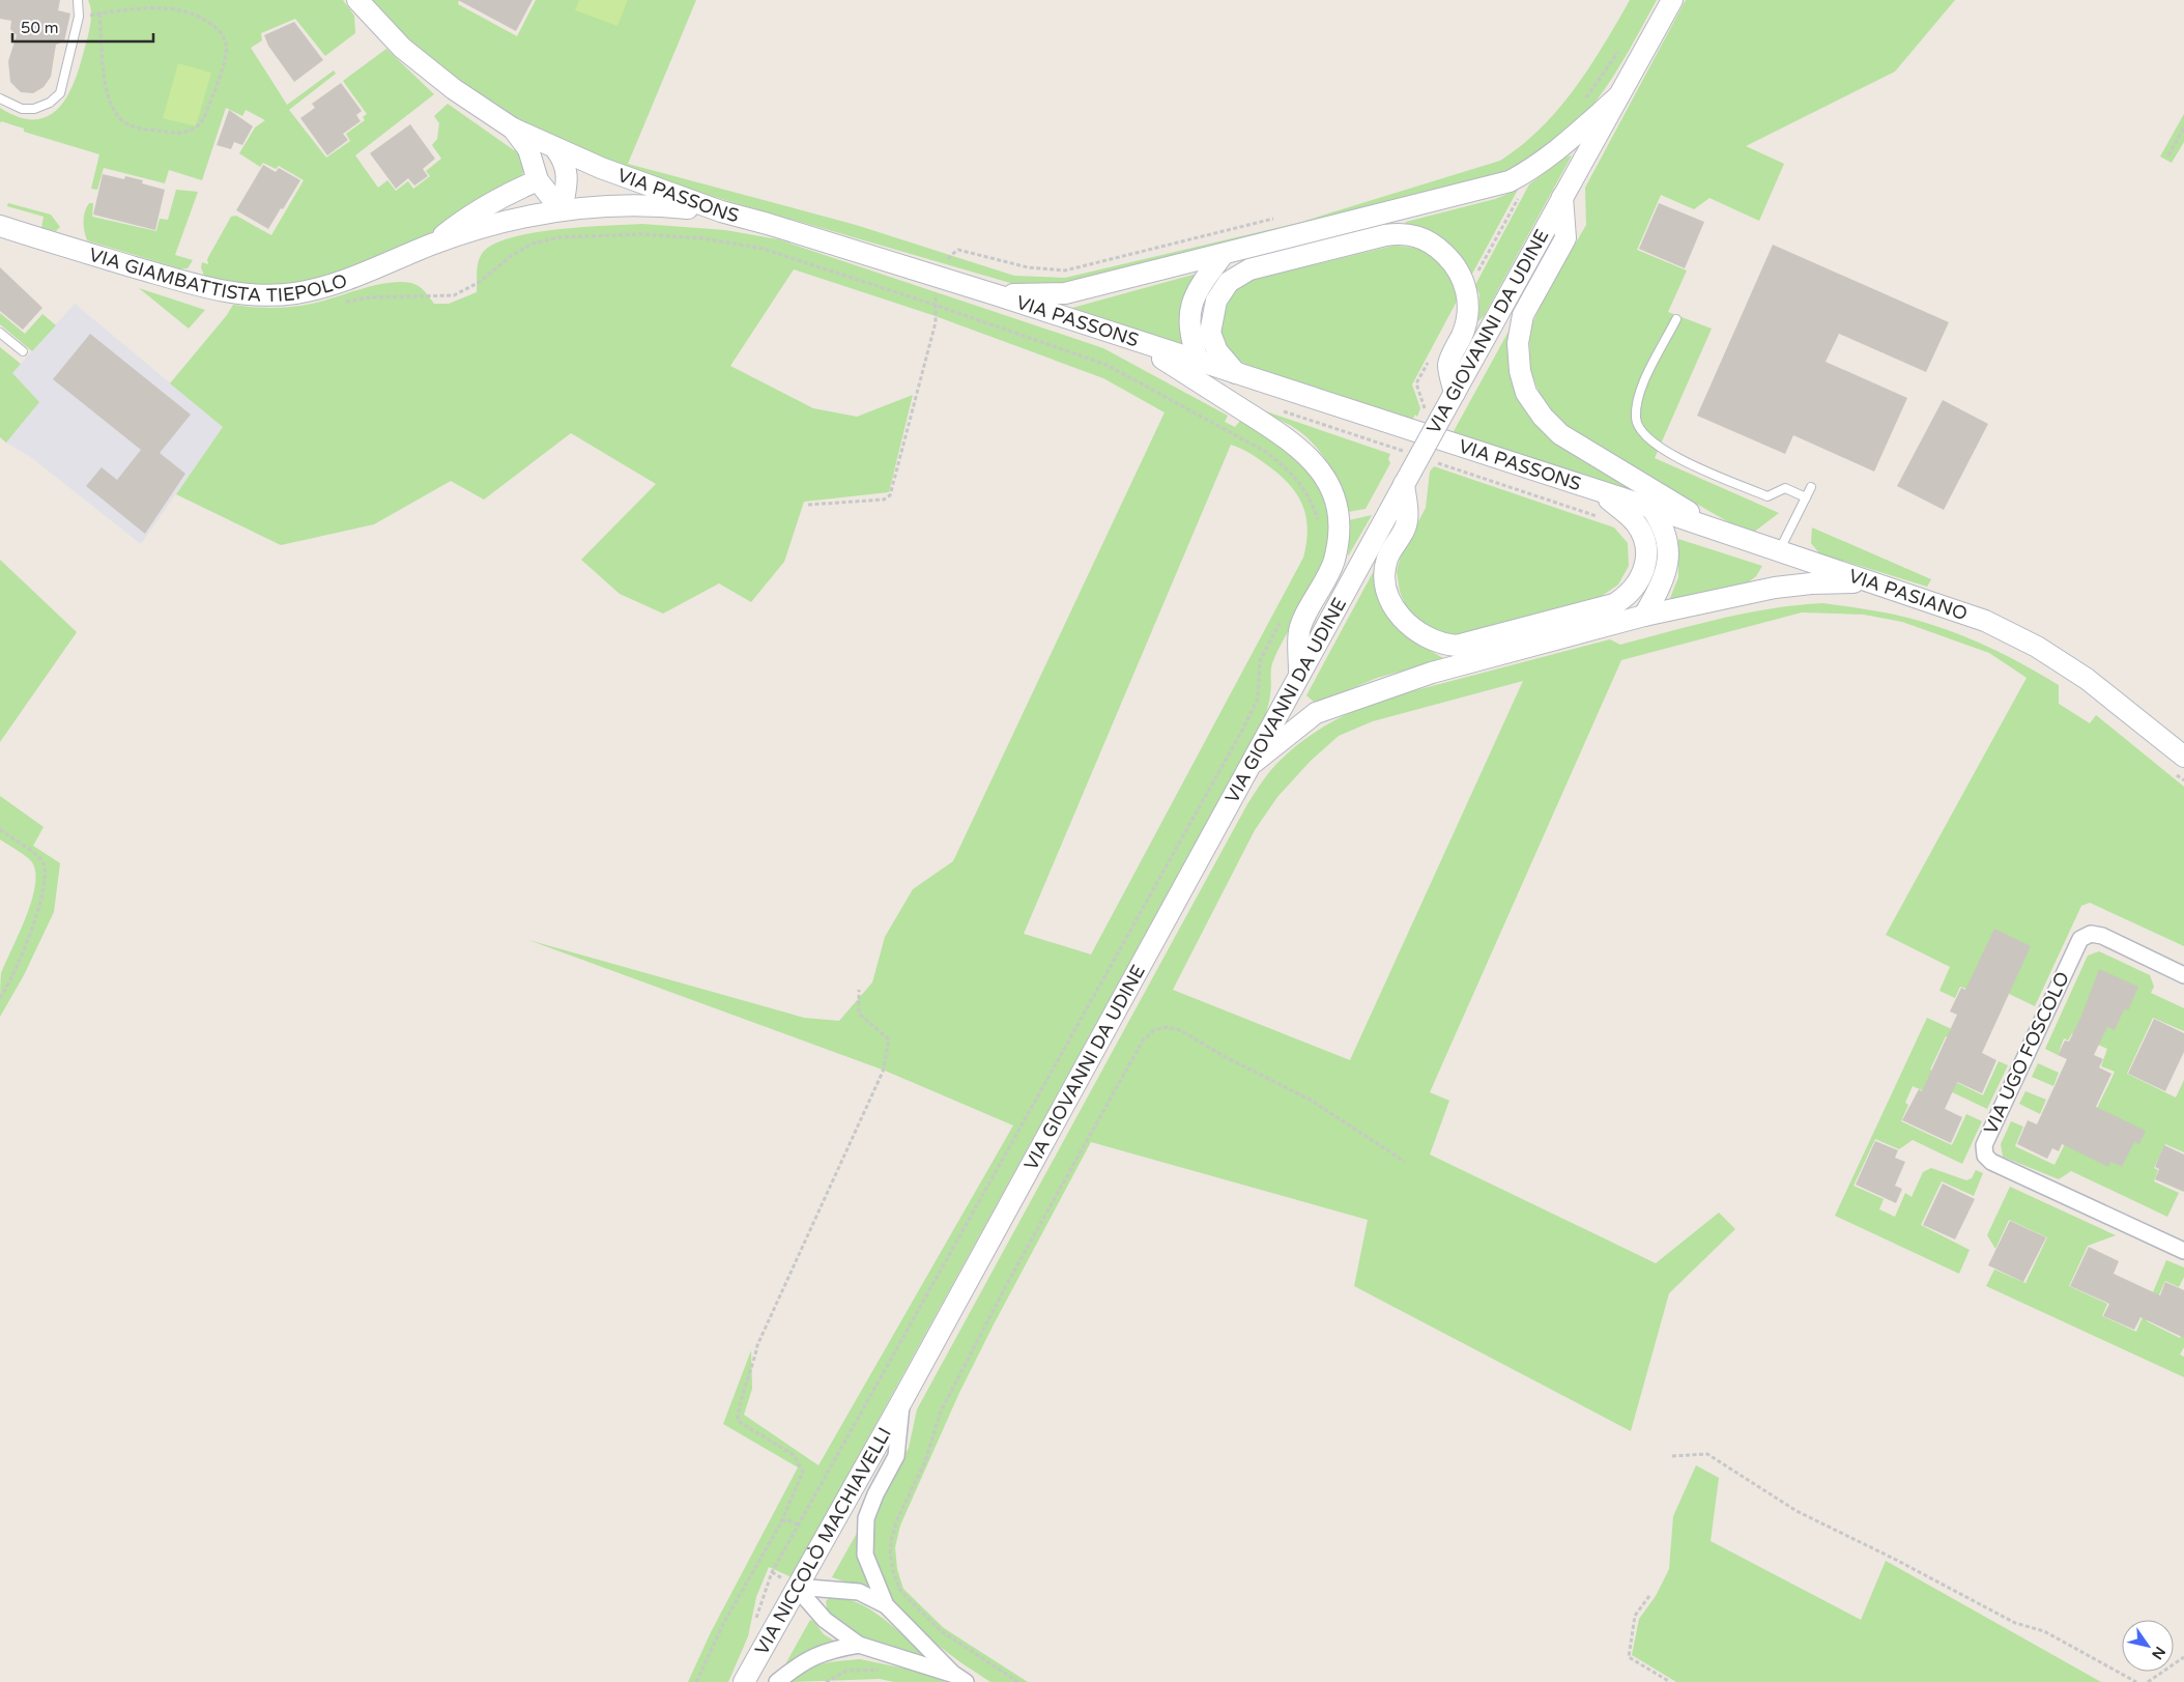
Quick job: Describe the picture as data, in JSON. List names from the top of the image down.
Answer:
{
  "streets": {
    "street": [
      "VIA PASSONS",
      "VIA GIAMBATTISTA TIEPOLO",
      "VIA GIOVANNI DA UDINE",
      "VIA PASIANO",
      "VIA UGO FOSCOLO",
      "VIA NICCOLÒ MACHIAVELLI"
    ]
  },
  "crossings": [
    ["VIA PASSONS", "VIA GIAMBATTISTA TIEPOLO"],
    ["VIA PASSONS", "VIA PASIANO"],
    ["VIA GIOVANNI DA UDINE", "VIA NICCOLÒ MACHIAVELLI"]
  ],
  "scale_bar": "50 m",
  "north": "bottom right"
}
